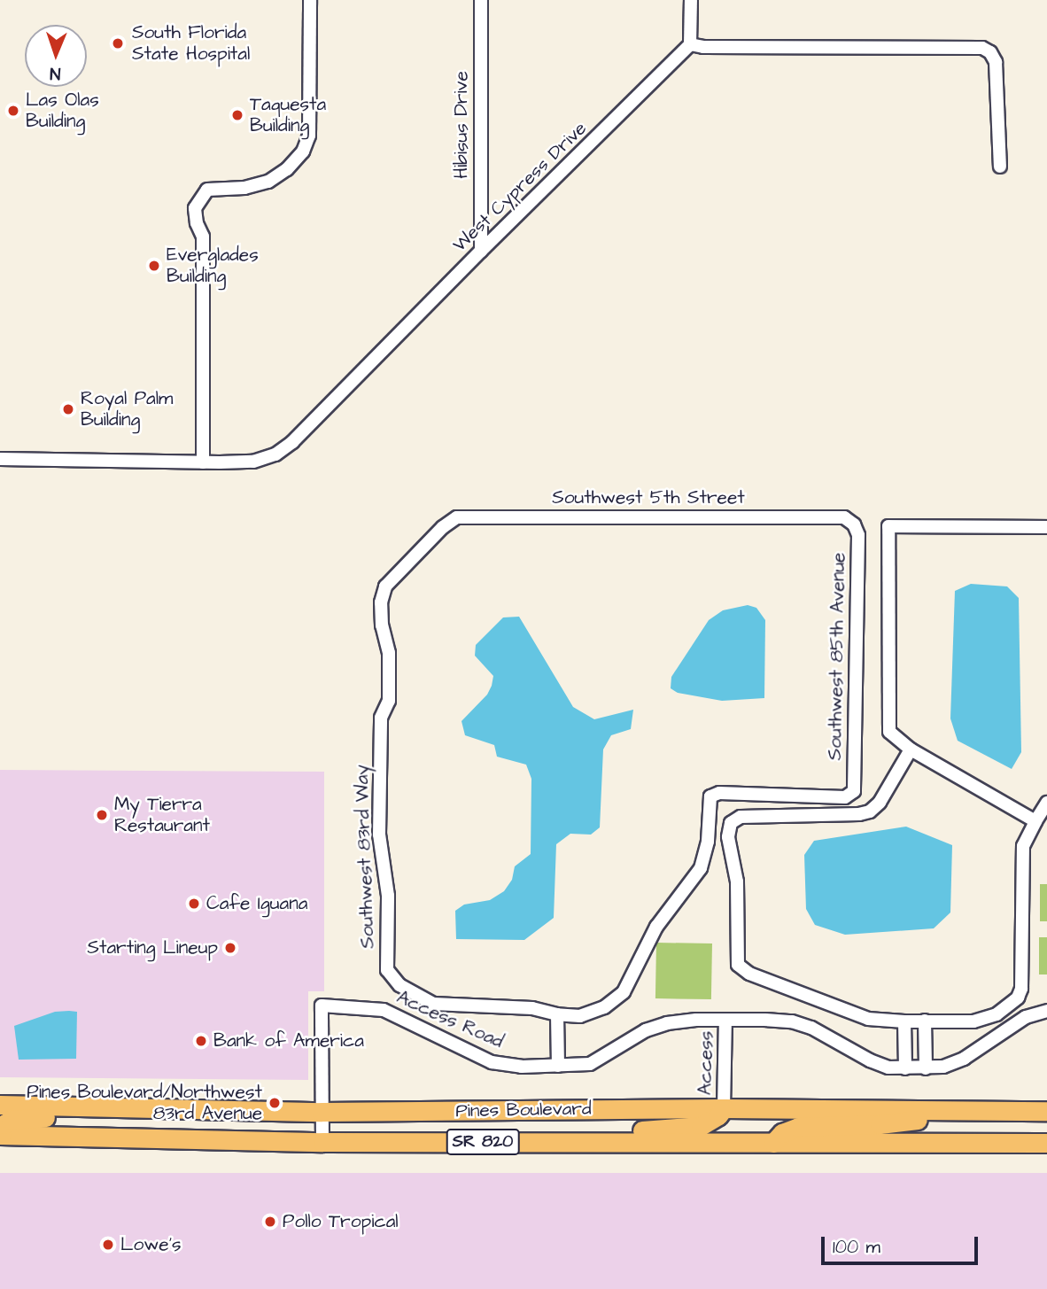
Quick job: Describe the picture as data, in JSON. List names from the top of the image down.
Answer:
{
  "streets": {
    "highway": ["Pines Boulevard", "SR 820"],
    "street": [
      "Hibisus Drive",
      "West Cypress Drive",
      "Southwest 5th Street",
      "Southwest 85th Avenue",
      "Southwest 83rd Way",
      "Access Road",
      "Access"
    ]
  },
  "crossings": [
    ["Hibisus Drive", "West Cypress Drive"],
    ["Southwest 5th Street", "Southwest 85th Avenue"],
    ["Southwest 5th Street", "Southwest 83rd Way"],
    ["Southwest 85th Avenue", "Southwest 83rd Way"],
    ["Access Road", "Access"],
    ["Access Road", "Pines Boulevard"],
    ["Access", "Pines Boulevard"]
  ],
  "places": [
    "South Florida State Hospital",
    "Las Olas Building",
    "Taquesta Building",
    "Everglades Building",
    "Royal Palm Building",
    "My Tierra Restaurant",
    "Cafe Iguana",
    "Starting Lineup",
    "Bank of America",
    "Pines Boulevard/Northwest 83rd Avenue",
    "Pollo Tropical",
    "Lowe's"
  ],
  "scale_bar": "100 m",
  "north": "bottom"
}
